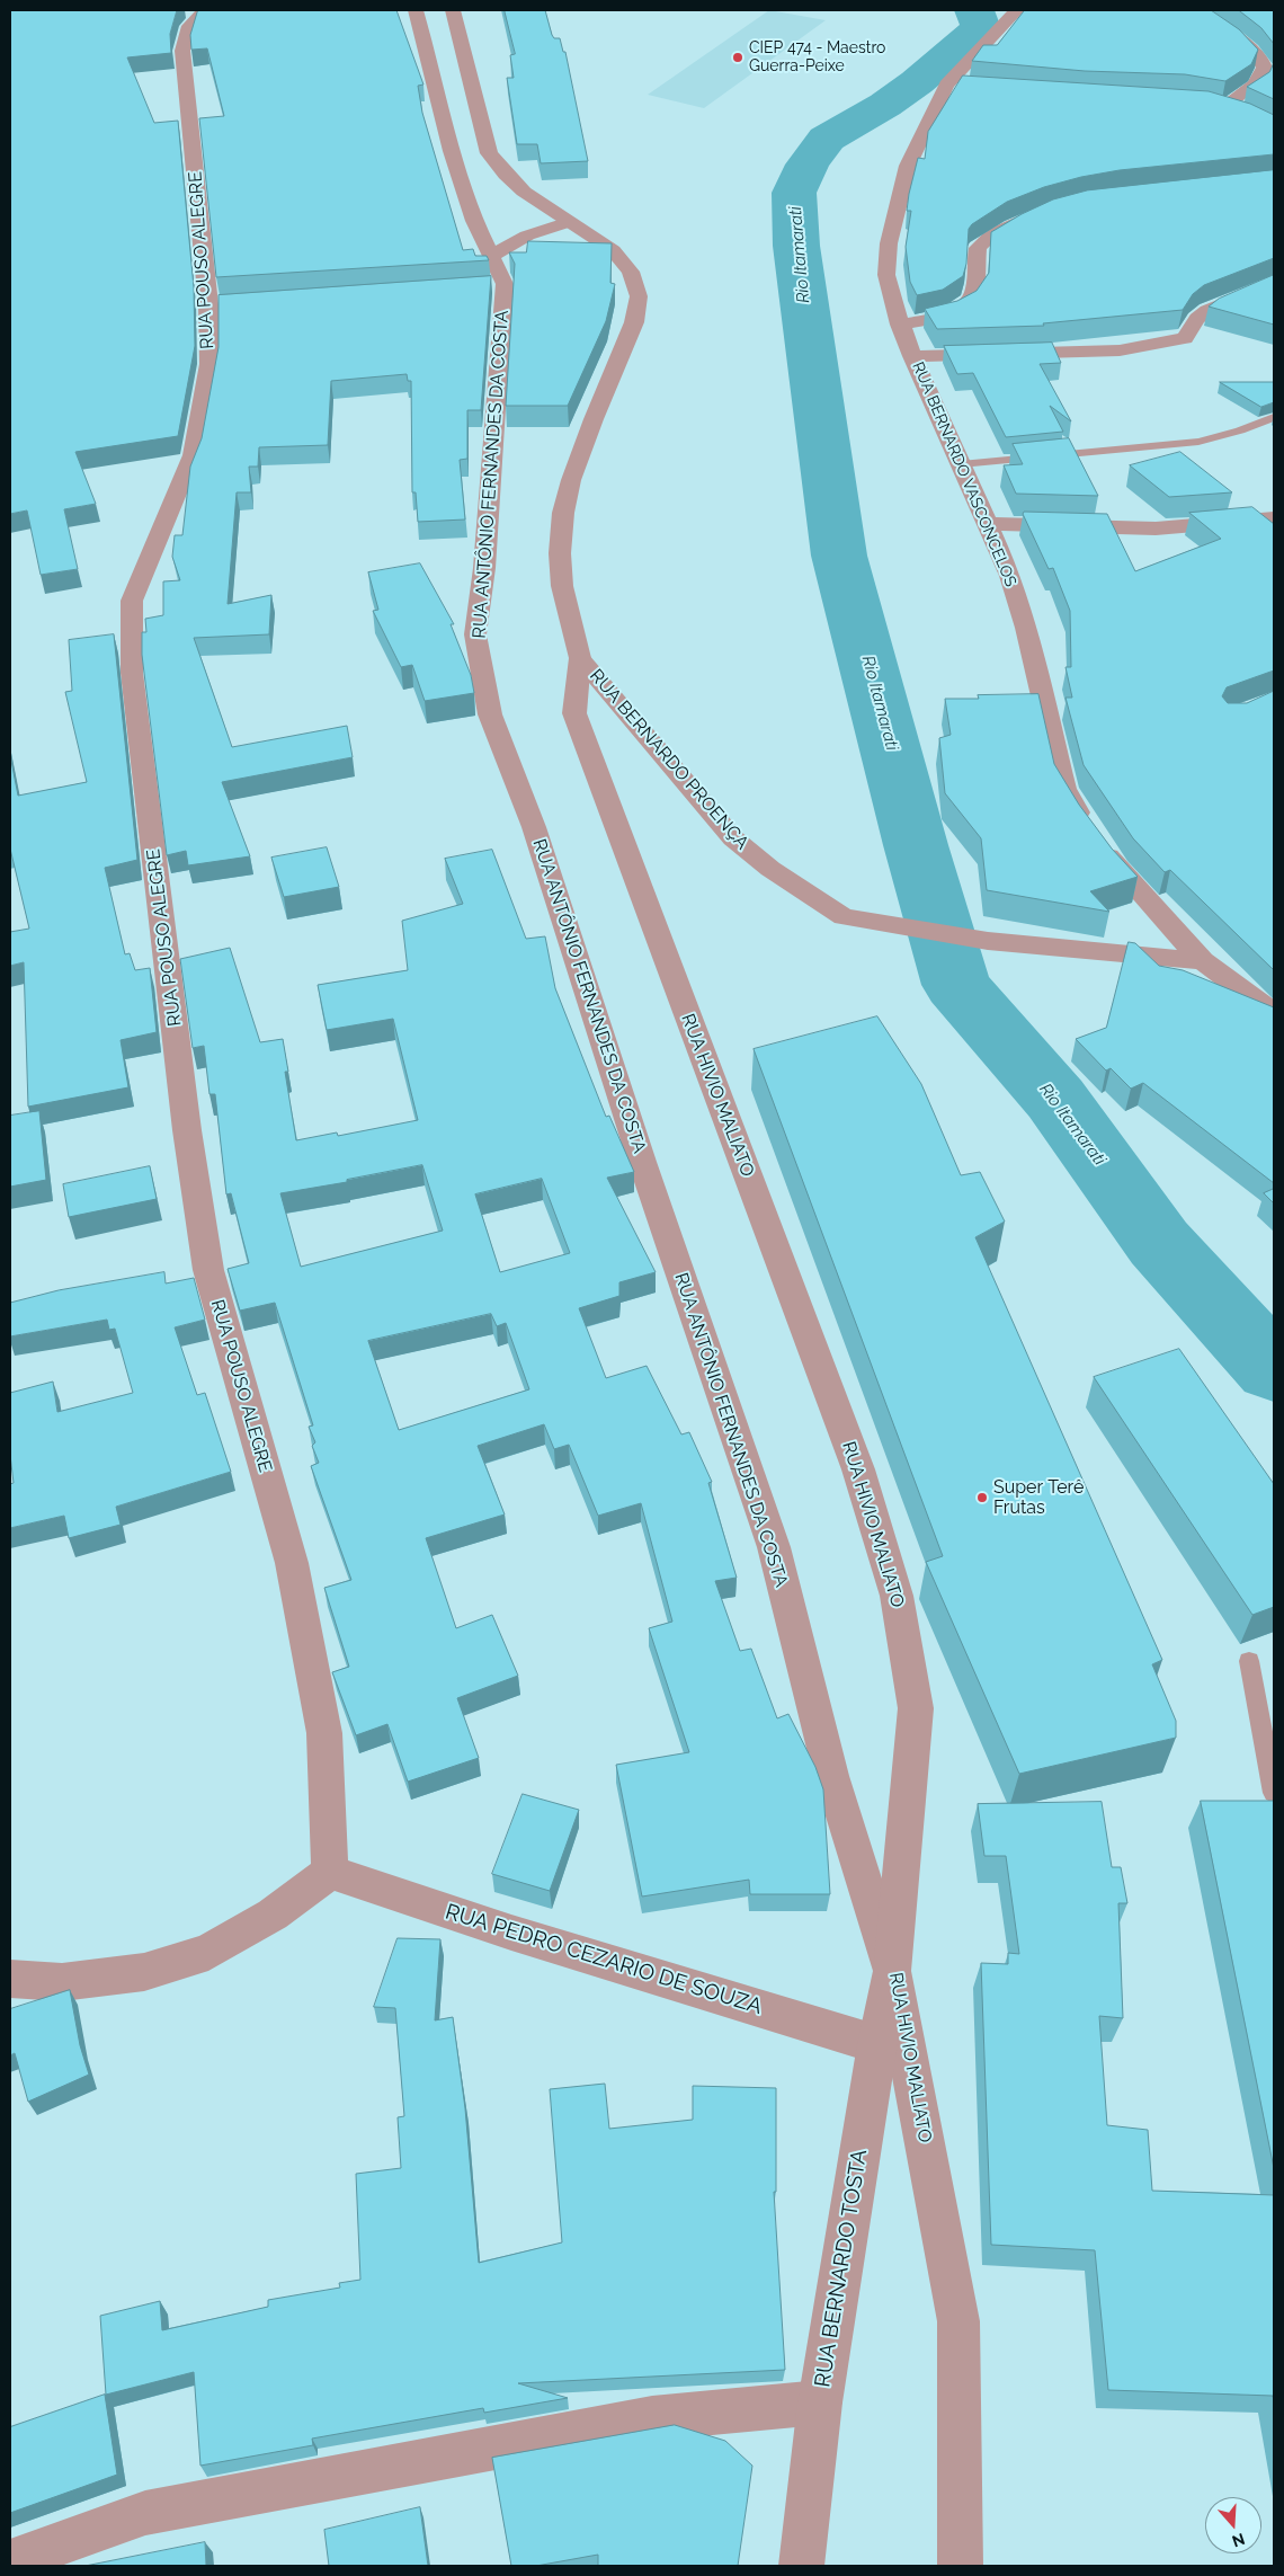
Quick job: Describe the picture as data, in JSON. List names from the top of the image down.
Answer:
{
  "streets": {
    "street": [
      "RUA POUSO ALEGRE",
      "RUA ANTÔNIO FERNANDES DA COSTA",
      "RUA BERNARDO VASCONCELOS",
      "RUA BERNARDO PROENÇA",
      "RUA HIVIO MALIATO",
      "RUA PEDRO CEZARIO DE SOUZA",
      "RUA BERNARDO TOSTA"
    ]
  },
  "crossings": [
    ["RUA POUSO ALEGRE", "RUA PEDRO CEZARIO DE SOUZA"],
    ["RUA ANTÔNIO FERNANDES DA COSTA", "RUA HIVIO MALIATO"],
    ["RUA ANTÔNIO FERNANDES DA COSTA", "RUA BERNARDO TOSTA"],
    ["RUA BERNARDO VASCONCELOS", "RUA BERNARDO PROENÇA"],
    ["RUA BERNARDO PROENÇA", "RUA HIVIO MALIATO"],
    ["RUA HIVIO MALIATO", "RUA BERNARDO TOSTA"],
    ["RUA PEDRO CEZARIO DE SOUZA", "RUA BERNARDO TOSTA"]
  ],
  "water": ["Rio Itamarati"],
  "places": ["CIEP 474 - Maestro Guerra-Peixe", "Super Terê Frutas"],
  "north": "bottom"
}
